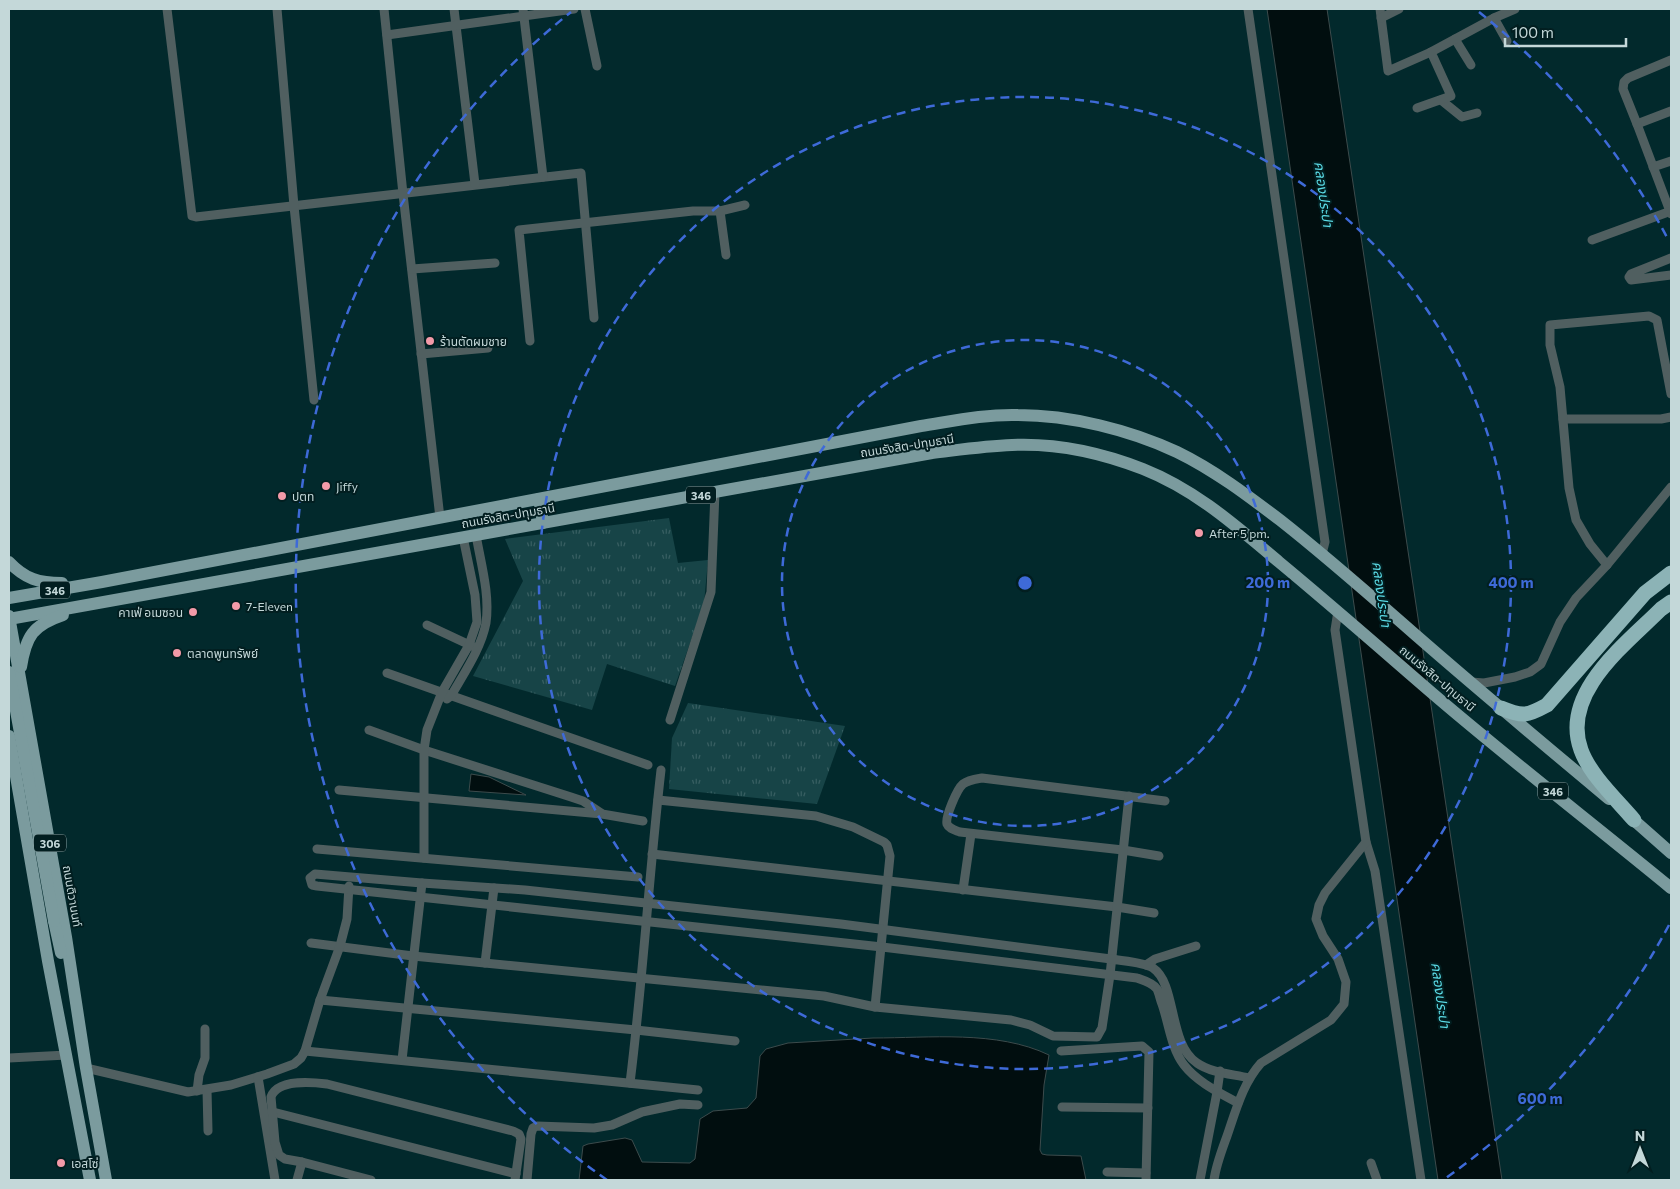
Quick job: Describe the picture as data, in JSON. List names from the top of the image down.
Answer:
{
  "streets": {
    "main road": [
      "ถนนรังสิต-ปทุมธานี",
      "346",
      "306",
      "ถนนติวานนท์"
    ]
  },
  "crossings": [
    ["ถนนรังสิต-ปทุมธานี", "306"],
    ["ถนนรังสิต-ปทุมธานี", "ถนนติวานนท์"],
    ["306", "ถนนติวานนท์"]
  ],
  "water": ["คลองประปา"],
  "places": [
    "ร้านตัดผมชาย",
    "Jiffy",
    "ปตท",
    "After 5 pm.",
    "7-Eleven",
    "คาเฟ่ อเมซอน",
    "ตลาดพูนทรัพย์",
    "เอสโซ่"
  ],
  "scale_bar": "100 m",
  "north": "top",
  "rings": ["200 m", "400 m", "600 m"]
}
